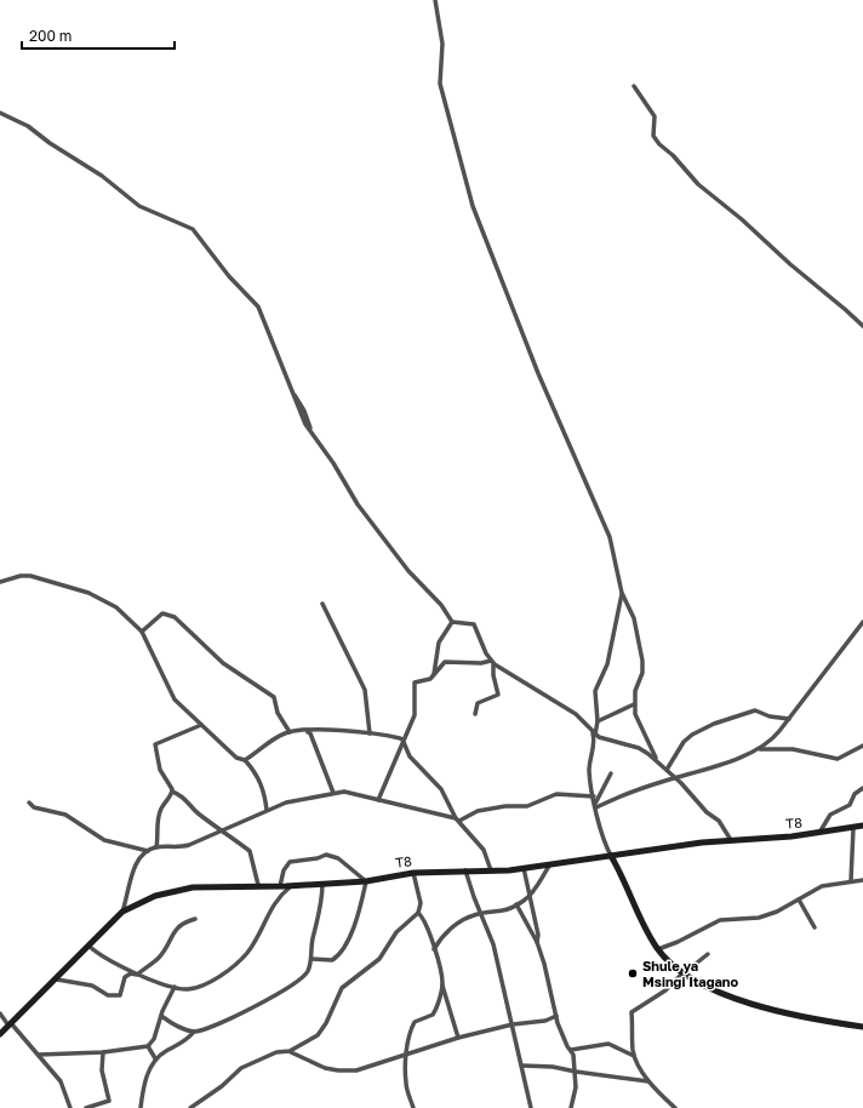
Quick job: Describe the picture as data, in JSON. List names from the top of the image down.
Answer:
{
  "streets": {
    "street": ["T8"]
  },
  "places": ["Shule ya Msingi Itagano"],
  "scale_bar": "200 m"
}
